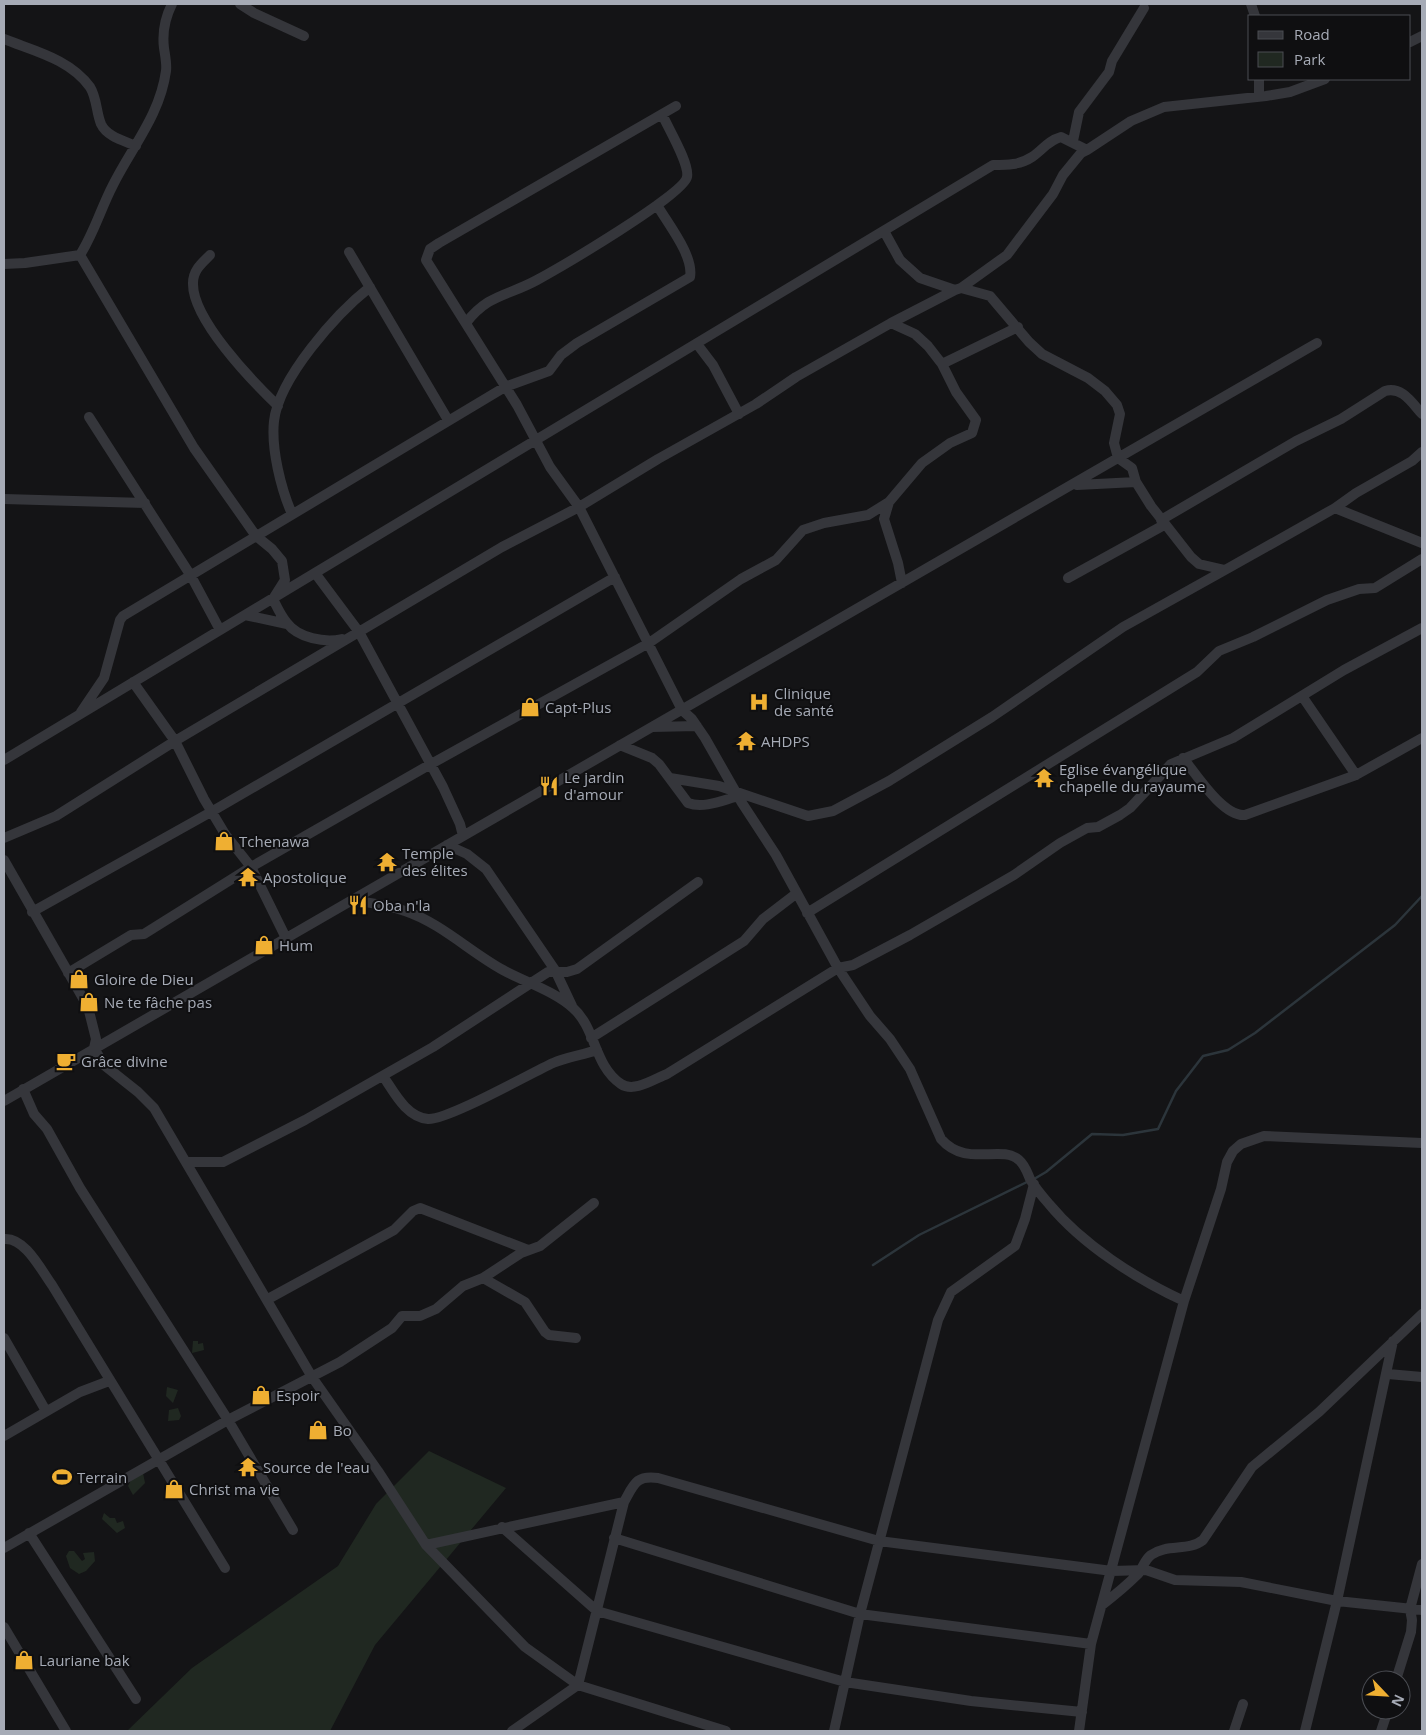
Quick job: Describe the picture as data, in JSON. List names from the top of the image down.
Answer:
{
  "places": {
    "hospital": ["Clinique de santé"],
    "shop": [
      "Capt-Plus",
      "Tchenawa",
      "Hum",
      "Gloire de Dieu",
      "Ne te fâche pas",
      "Espoir",
      "Bo",
      "Christ ma vie",
      "Lauriane bak"
    ],
    "temple": [
      "AHDPS",
      "Eglise évangélique chapelle du rayaume",
      "Temple des élites",
      "Apostolique",
      "Source de l'eau"
    ],
    "restaurant": ["Le jardin d'amour", "Oba n'la"],
    "cafe": ["Grâce divine"],
    "sports": ["Terrain"]
  },
  "legend": ["Road", "Park"],
  "north": "bottom right"
}
